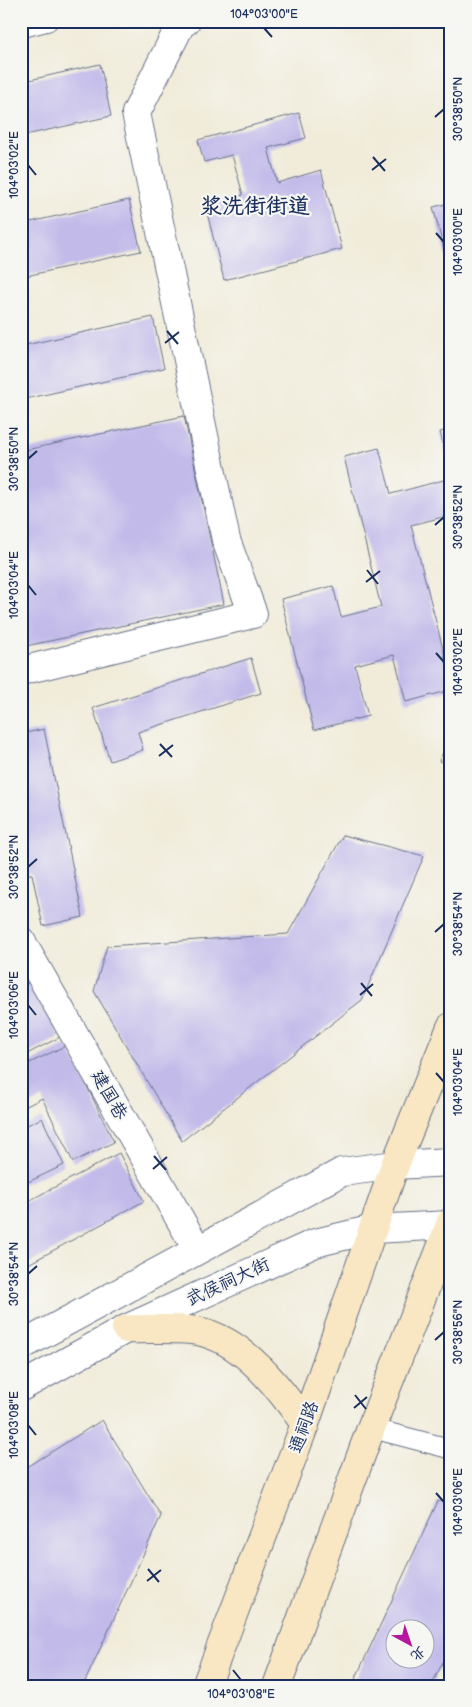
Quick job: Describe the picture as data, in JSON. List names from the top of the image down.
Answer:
{
  "streets": {
    "main road": ["通祠路"],
    "street": ["建国巷", "武侯祠大街"]
  },
  "crossings": [
    ["武侯祠大街", "通祠路"]
  ],
  "districts": ["浆洗街街道"],
  "north": "bottom right",
  "coordinates": [
    "104°03'00\"E",
    "30°38'50\"N",
    "104°03'02\"E",
    "30°38'52\"N",
    "104°03'04\"E",
    "30°38'54\"N",
    "104°03'06\"E",
    "30°38'56\"N",
    "104°03'08\"E"
  ]
}
